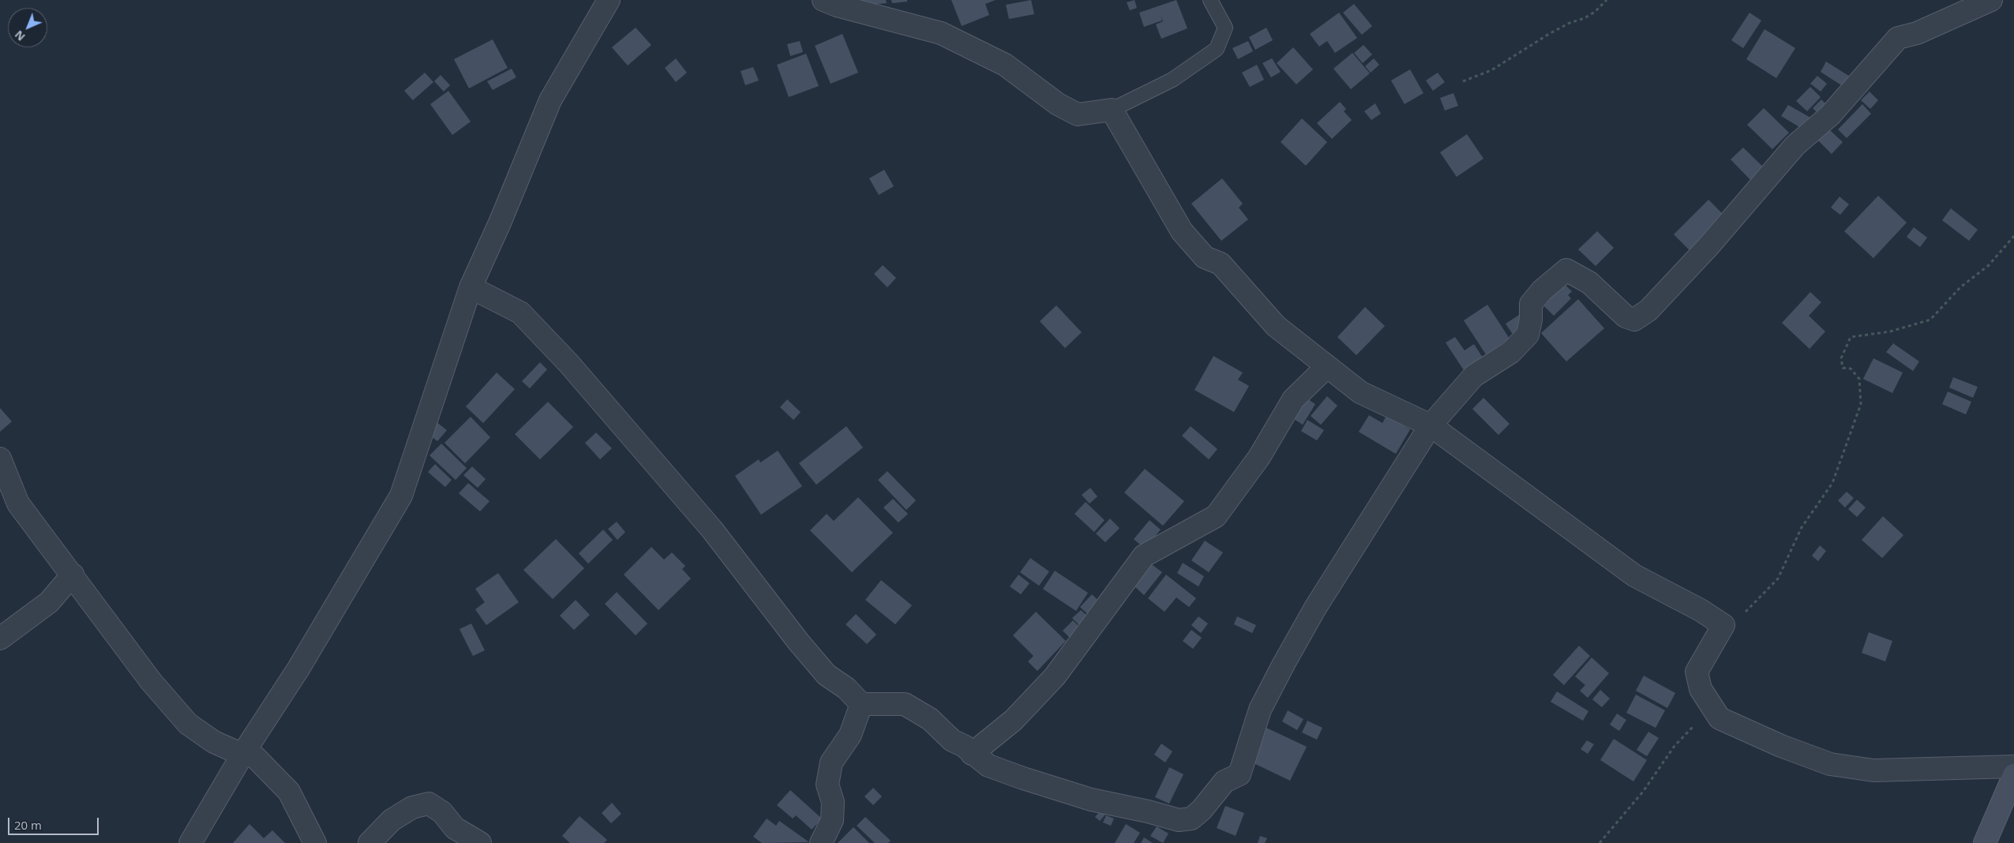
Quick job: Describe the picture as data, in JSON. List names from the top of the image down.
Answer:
{
  "scale_bar": "20 m",
  "north": "bottom left"
}
